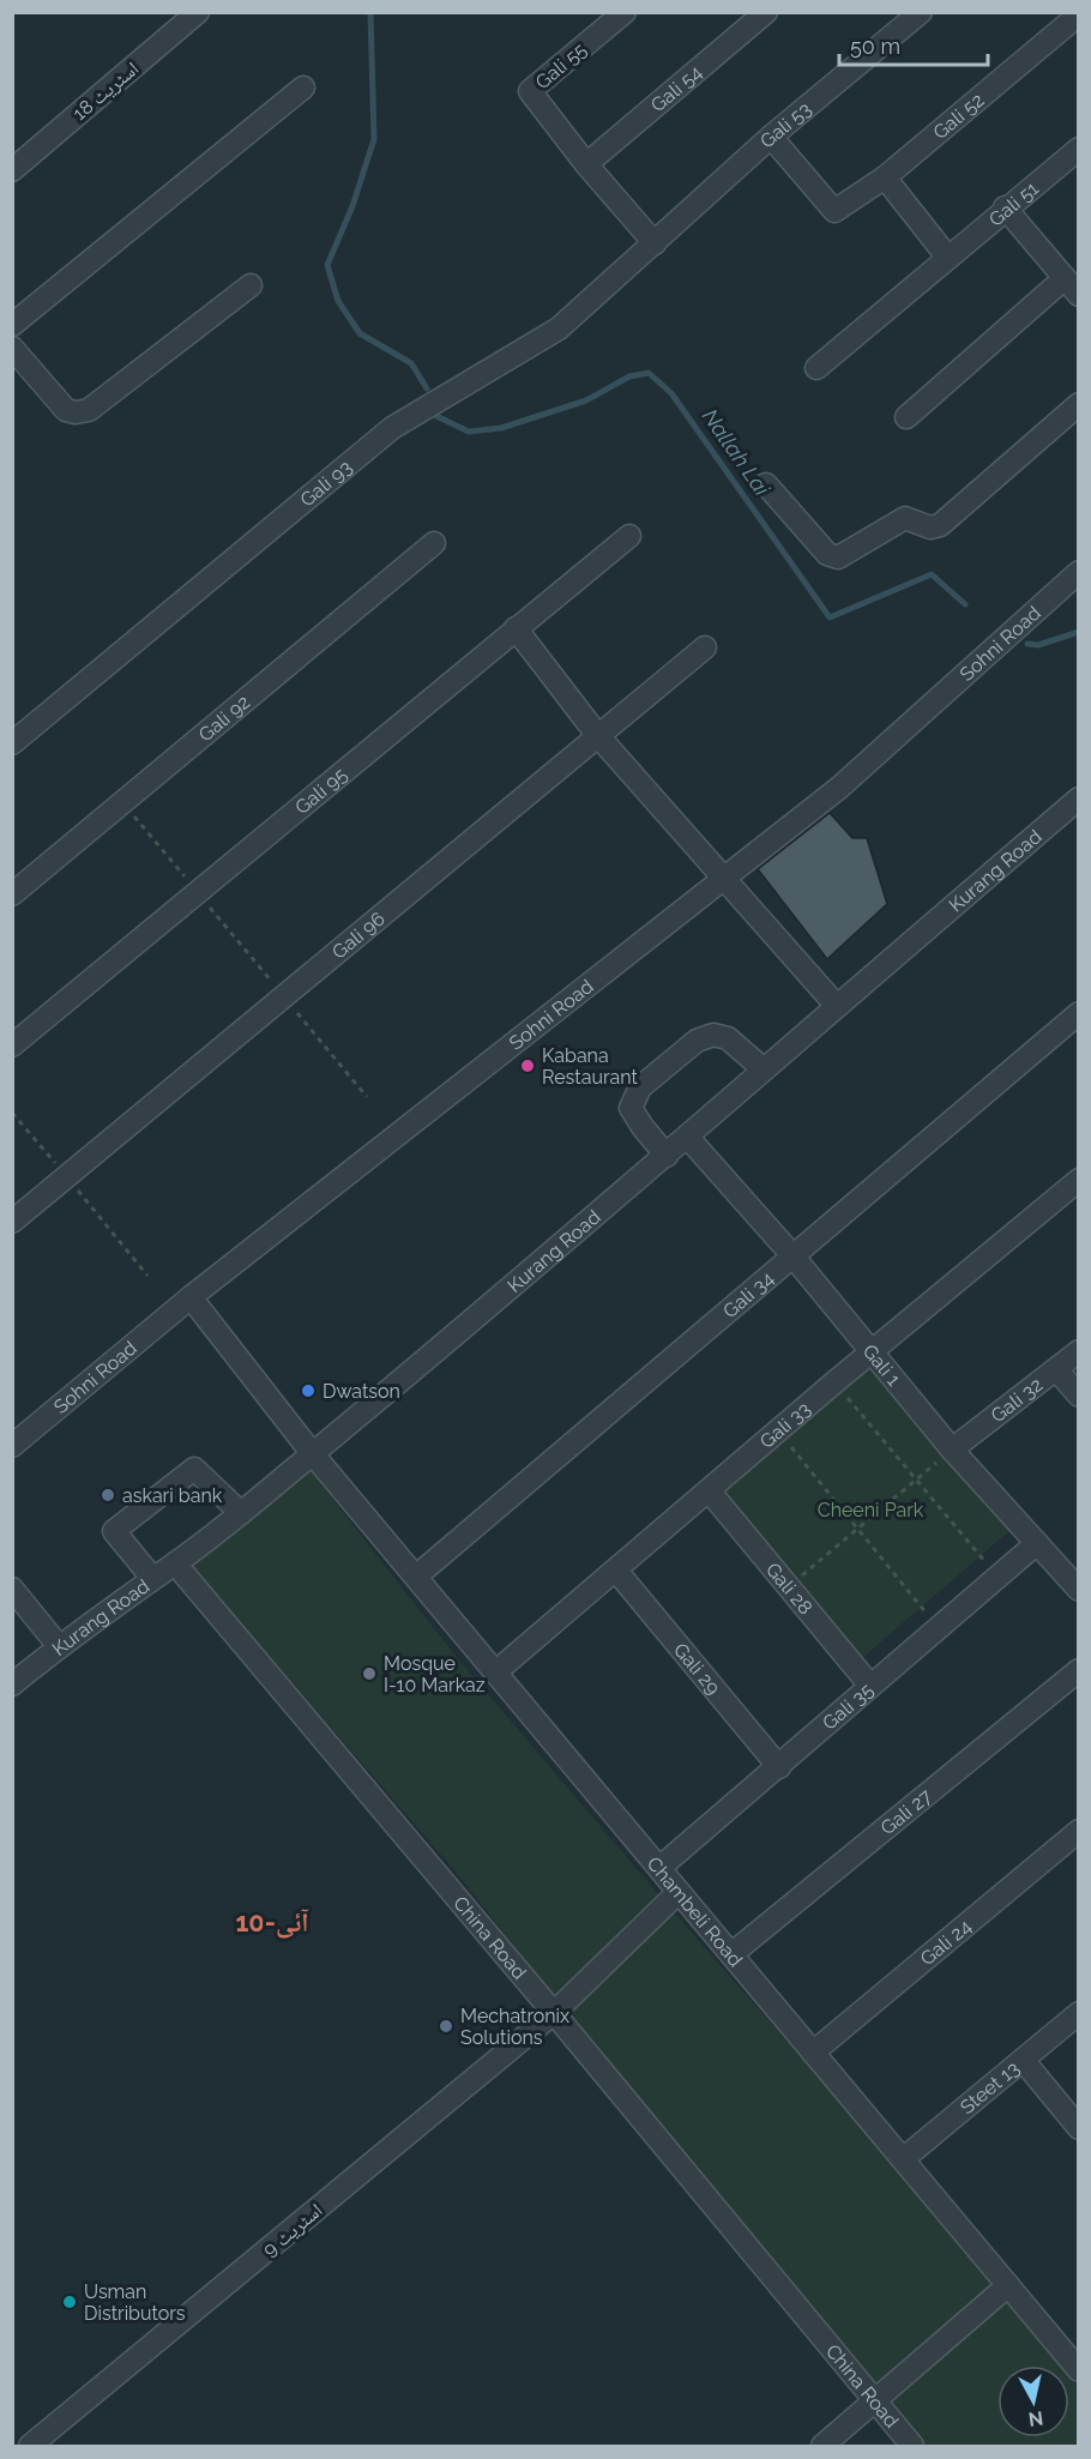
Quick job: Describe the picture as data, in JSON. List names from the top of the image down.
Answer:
{
  "streets": {
    "street": [
      "Gali 55",
      "Gali 54",
      "اسٹریٹ 18",
      "Gali 52",
      "Gali 53",
      "Gali 51",
      "Gali 93",
      "Sohni Road",
      "Gali 92",
      "Gali 95",
      "Kurang Road",
      "Gali 96",
      "Gali 34",
      "Gali 1",
      "Gali 32",
      "Gali 33",
      "Gali 28",
      "Gali 29",
      "Gali 35",
      "Gali 27",
      "Chambeli Road",
      "China Road",
      "Gali 24",
      "Steet 13",
      "اسٹریٹ 9"
    ]
  },
  "crossings": [
    ["Gali 55", "Gali 54"],
    ["Gali 52", "Gali 53"],
    ["Gali 53", "Gali 93"],
    ["Sohni Road", "Chambeli Road"],
    ["Kurang Road", "Gali 1"],
    ["Kurang Road", "Chambeli Road"],
    ["Kurang Road", "China Road"],
    ["Gali 34", "Gali 1"],
    ["Gali 34", "Chambeli Road"],
    ["Gali 1", "Gali 32"],
    ["Gali 1", "Gali 33"],
    ["Gali 1", "Gali 35"],
    ["Gali 33", "Gali 28"],
    ["Gali 33", "Gali 29"],
    ["Gali 33", "Chambeli Road"],
    ["Gali 28", "Gali 35"],
    ["Gali 29", "Gali 35"],
    ["Gali 35", "Chambeli Road"],
    ["Gali 27", "Chambeli Road"],
    ["Chambeli Road", "Gali 24"],
    ["Chambeli Road", "Steet 13"],
    ["Chambeli Road", "اسٹریٹ 9"],
    ["China Road", "اسٹریٹ 9"]
  ],
  "districts": ["آئی-10"],
  "water": ["Nallah Lai"],
  "parks": ["Cheeni Park"],
  "places": [
    "Kabana Restaurant",
    "Dwatson",
    "askari bank",
    "Mosque I-10 Markaz",
    "Mechatronix Solutions",
    "Usman Distributors"
  ],
  "scale_bar": "50 m",
  "north": "bottom"
}
